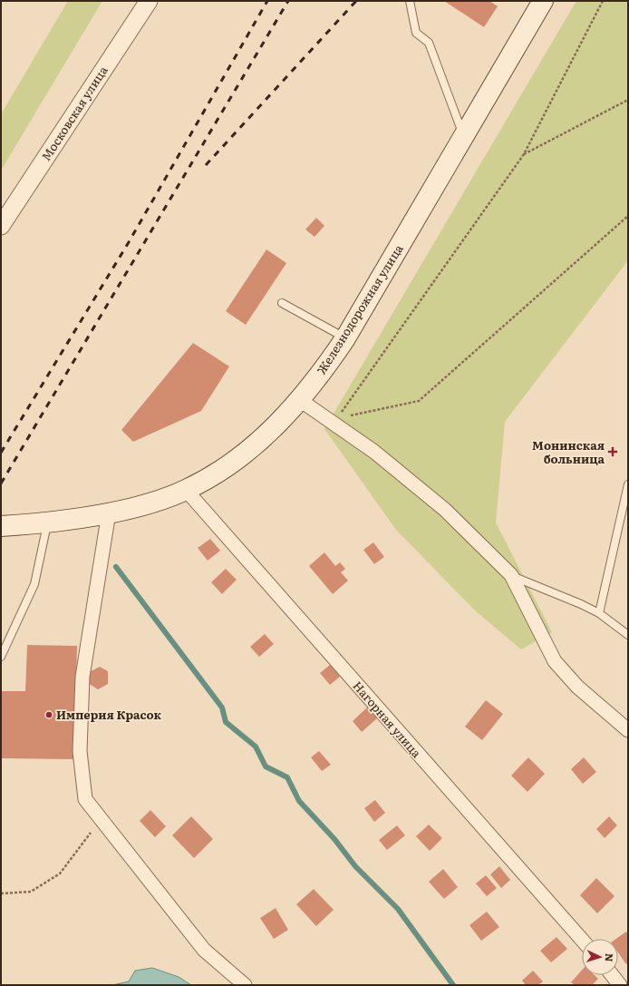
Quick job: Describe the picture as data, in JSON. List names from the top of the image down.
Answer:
{
  "streets": {
    "main road": ["Железнодорожная улица"],
    "street": ["Московская улица", "Нагорная улица"]
  },
  "crossings": [
    ["Железнодорожная улица", "Нагорная улица"]
  ],
  "places": {
    "health": ["Монинская больница"],
    "other": ["Империя Красок"]
  },
  "north": "right"
}
